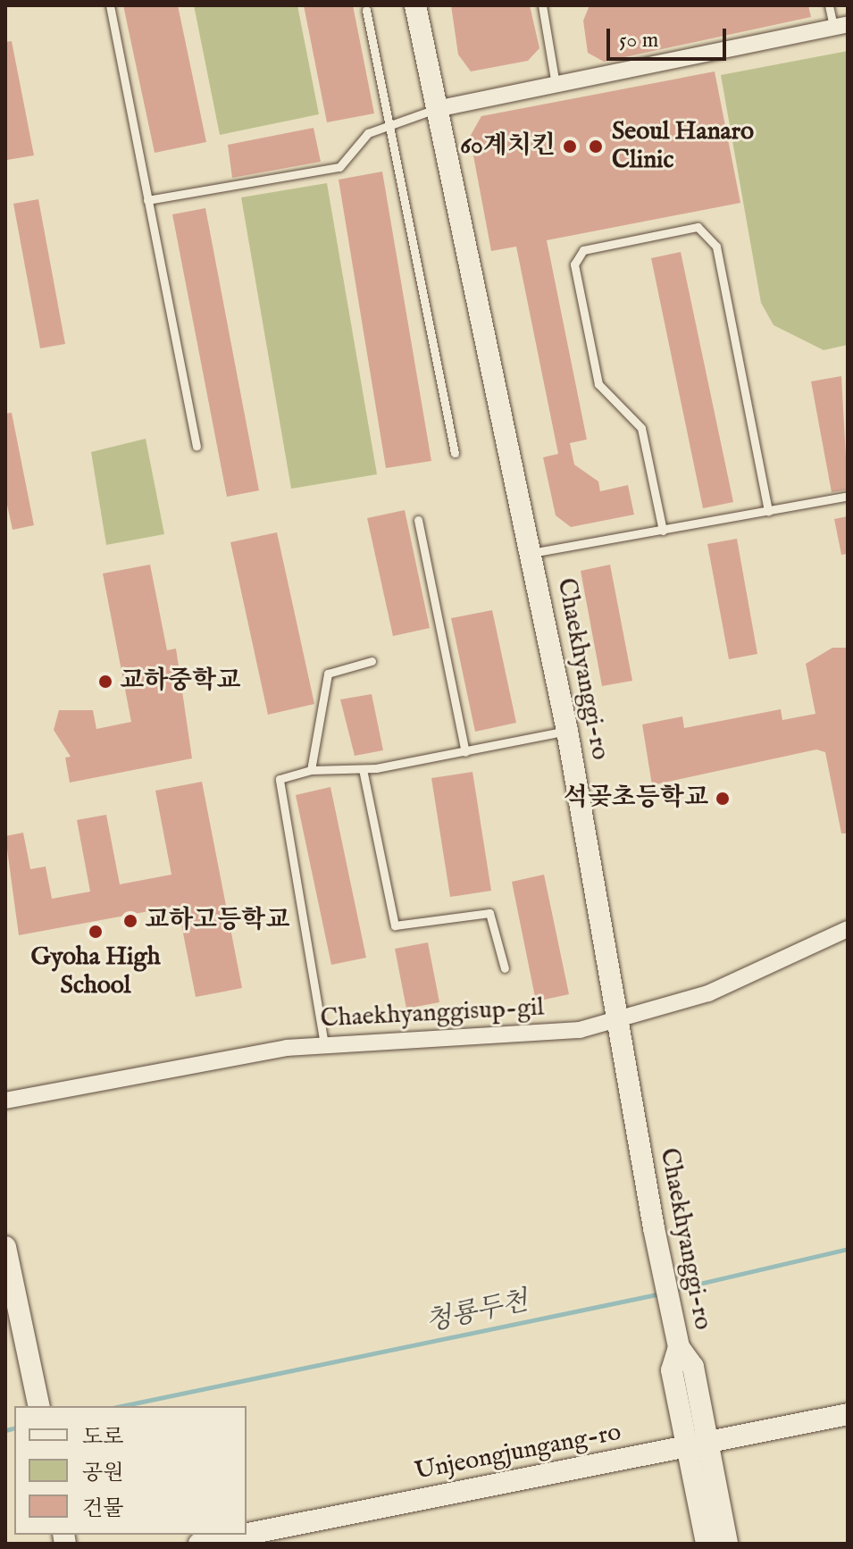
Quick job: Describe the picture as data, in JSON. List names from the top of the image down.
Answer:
{
  "streets": {
    "street": ["Chaekhyanggi-ro", "Chaekhyanggisup-gil", "Unjeongjungang-ro"]
  },
  "crossings": [
    ["Chaekhyanggi-ro", "Chaekhyanggisup-gil"],
    ["Chaekhyanggi-ro", "Unjeongjungang-ro"]
  ],
  "water": ["청룡두천"],
  "places": [
    "60계치킨",
    "Seoul Hanaro Clinic",
    "교하중학교",
    "석곶초등학교",
    "교하고등학교",
    "Gyoha High School"
  ],
  "legend": ["도로", "공원", "건물"],
  "scale_bar": "50 m"
}
